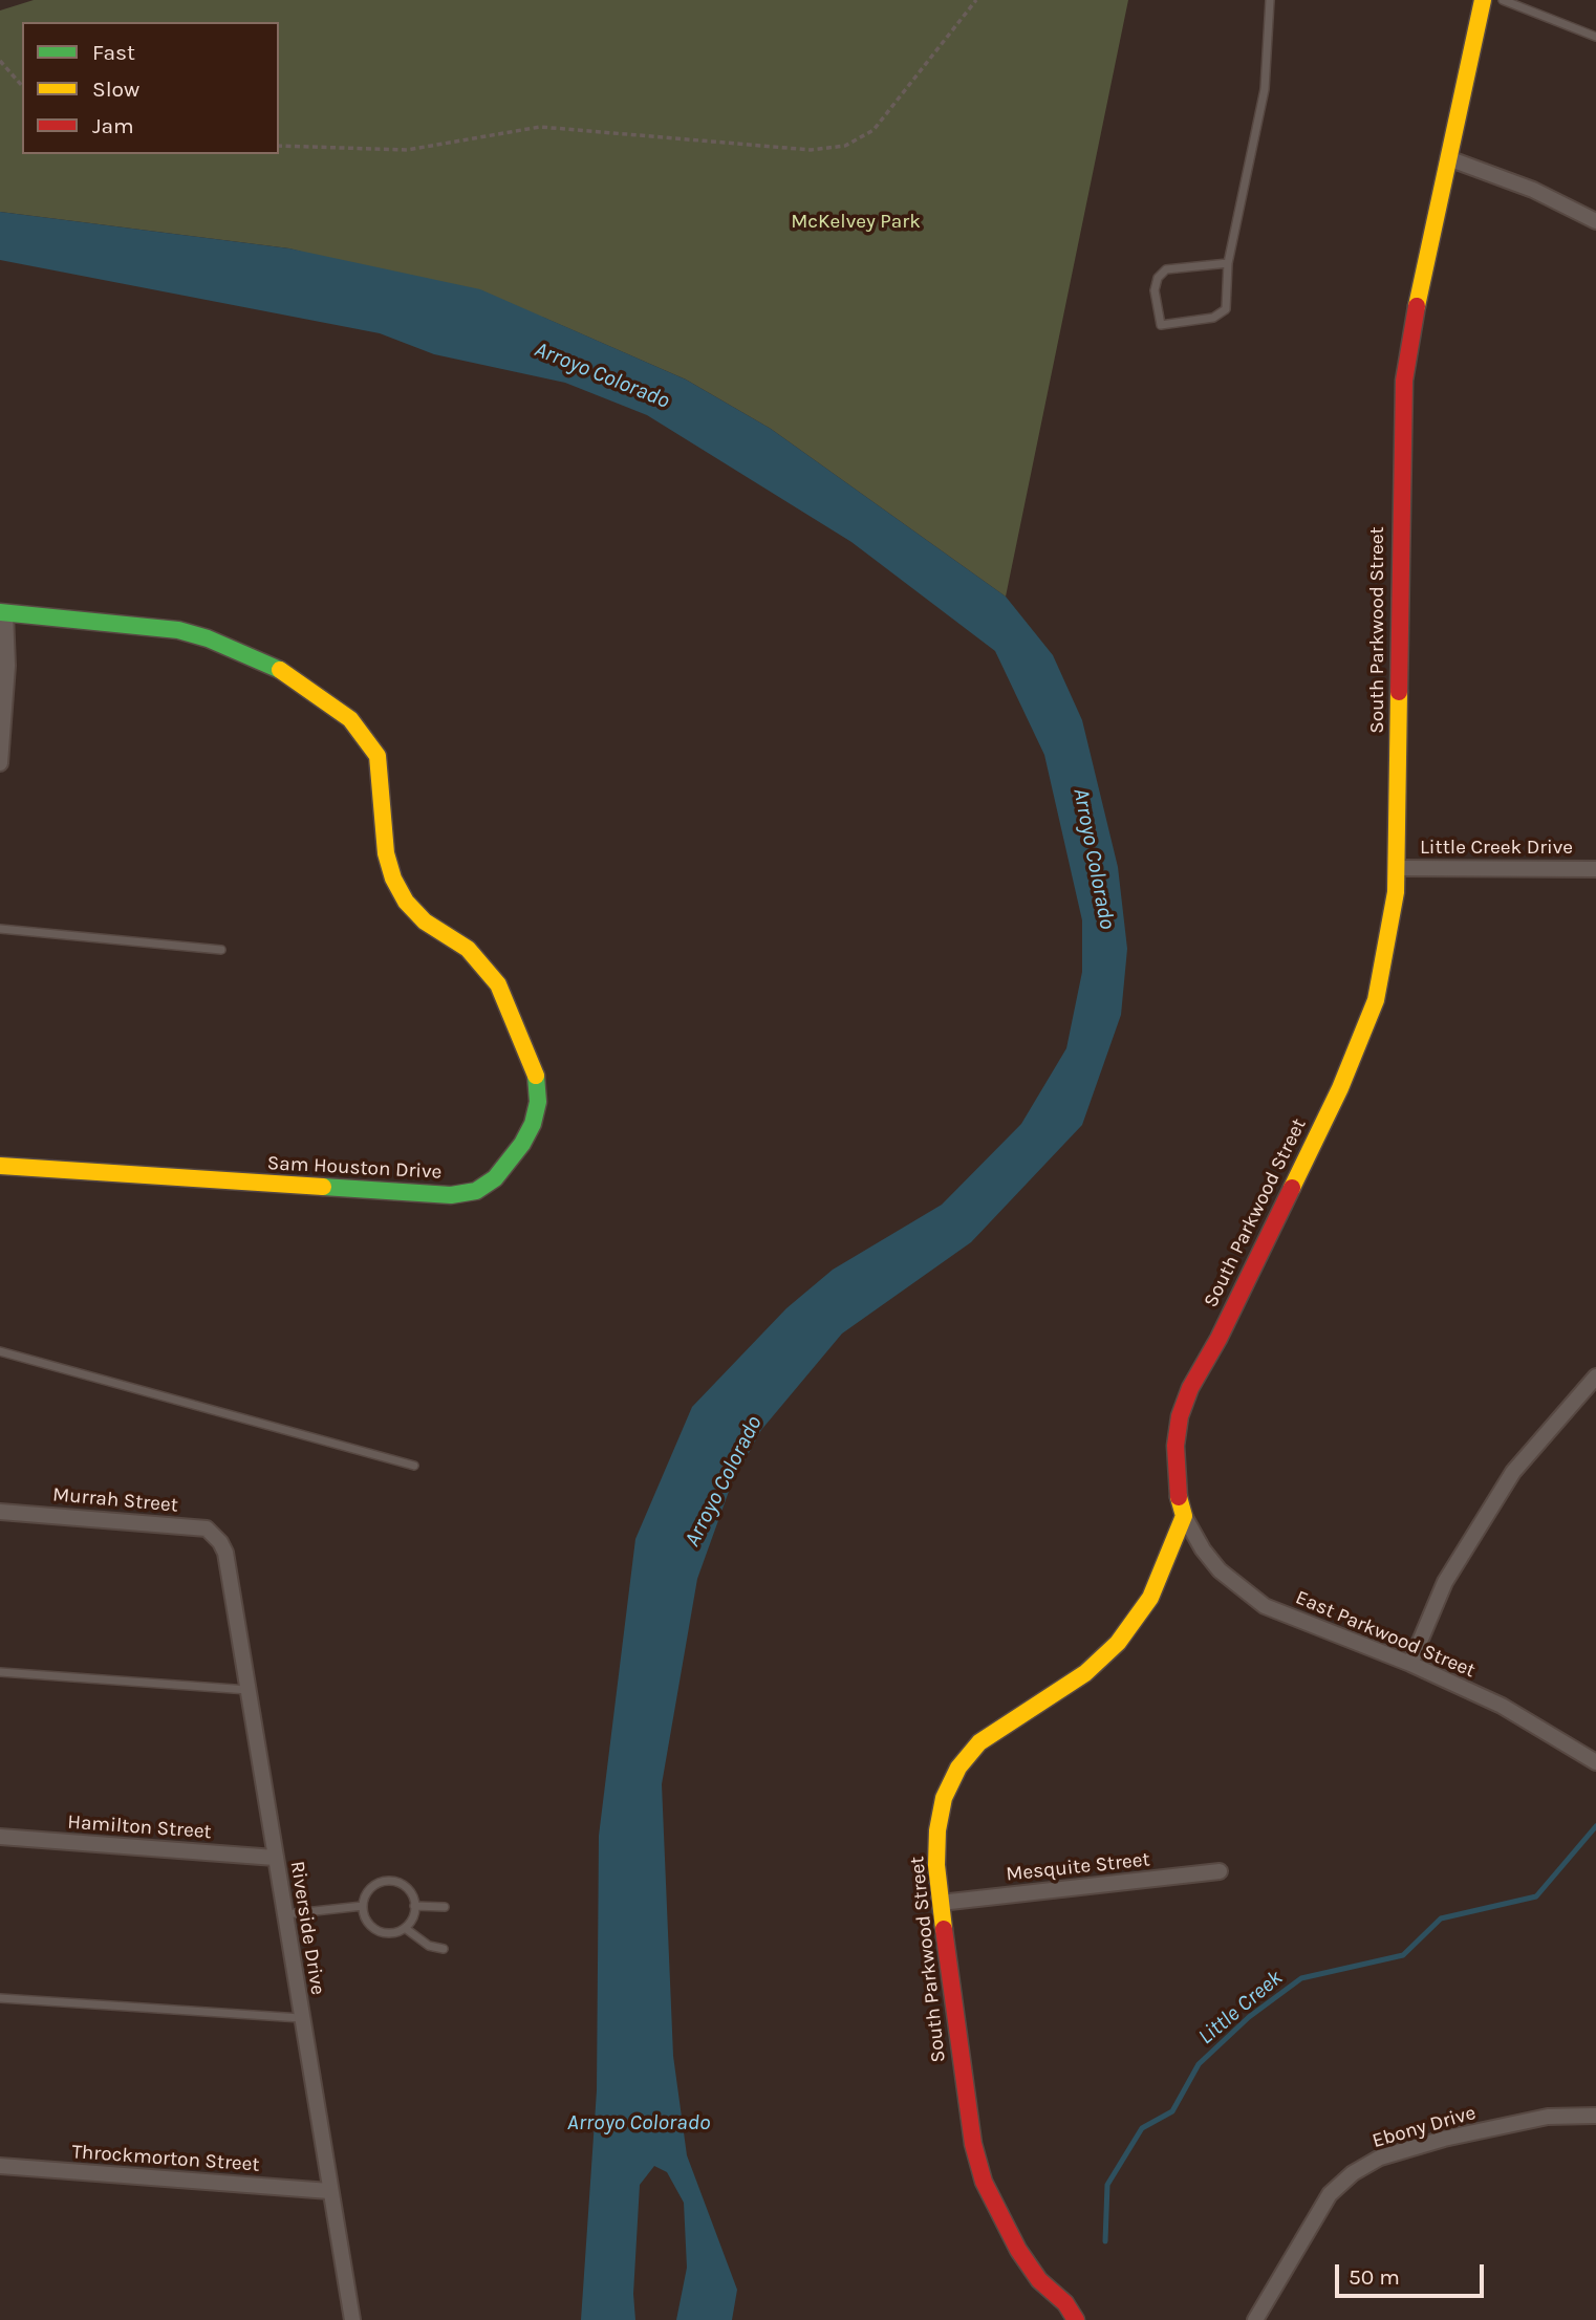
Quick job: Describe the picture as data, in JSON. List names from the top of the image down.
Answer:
{
  "streets": {
    "street": [
      "South Parkwood Street",
      "Little Creek Drive",
      "Sam Houston Drive",
      "Murrah Street",
      "East Parkwood Street",
      "Hamilton Street",
      "Mesquite Street",
      "Riverside Drive",
      "Ebony Drive",
      "Throckmorton Street"
    ]
  },
  "crossings": [
    ["South Parkwood Street", "Little Creek Drive"],
    ["South Parkwood Street", "East Parkwood Street"],
    ["South Parkwood Street", "Mesquite Street"],
    ["Murrah Street", "Riverside Drive"],
    ["Hamilton Street", "Riverside Drive"],
    ["Riverside Drive", "Throckmorton Street"]
  ],
  "water": ["Arroyo Colorado", "Little Creek"],
  "parks": ["McKelvey Park"],
  "legend": ["Fast", "Slow", "Jam"],
  "scale_bar": "50 m"
}
